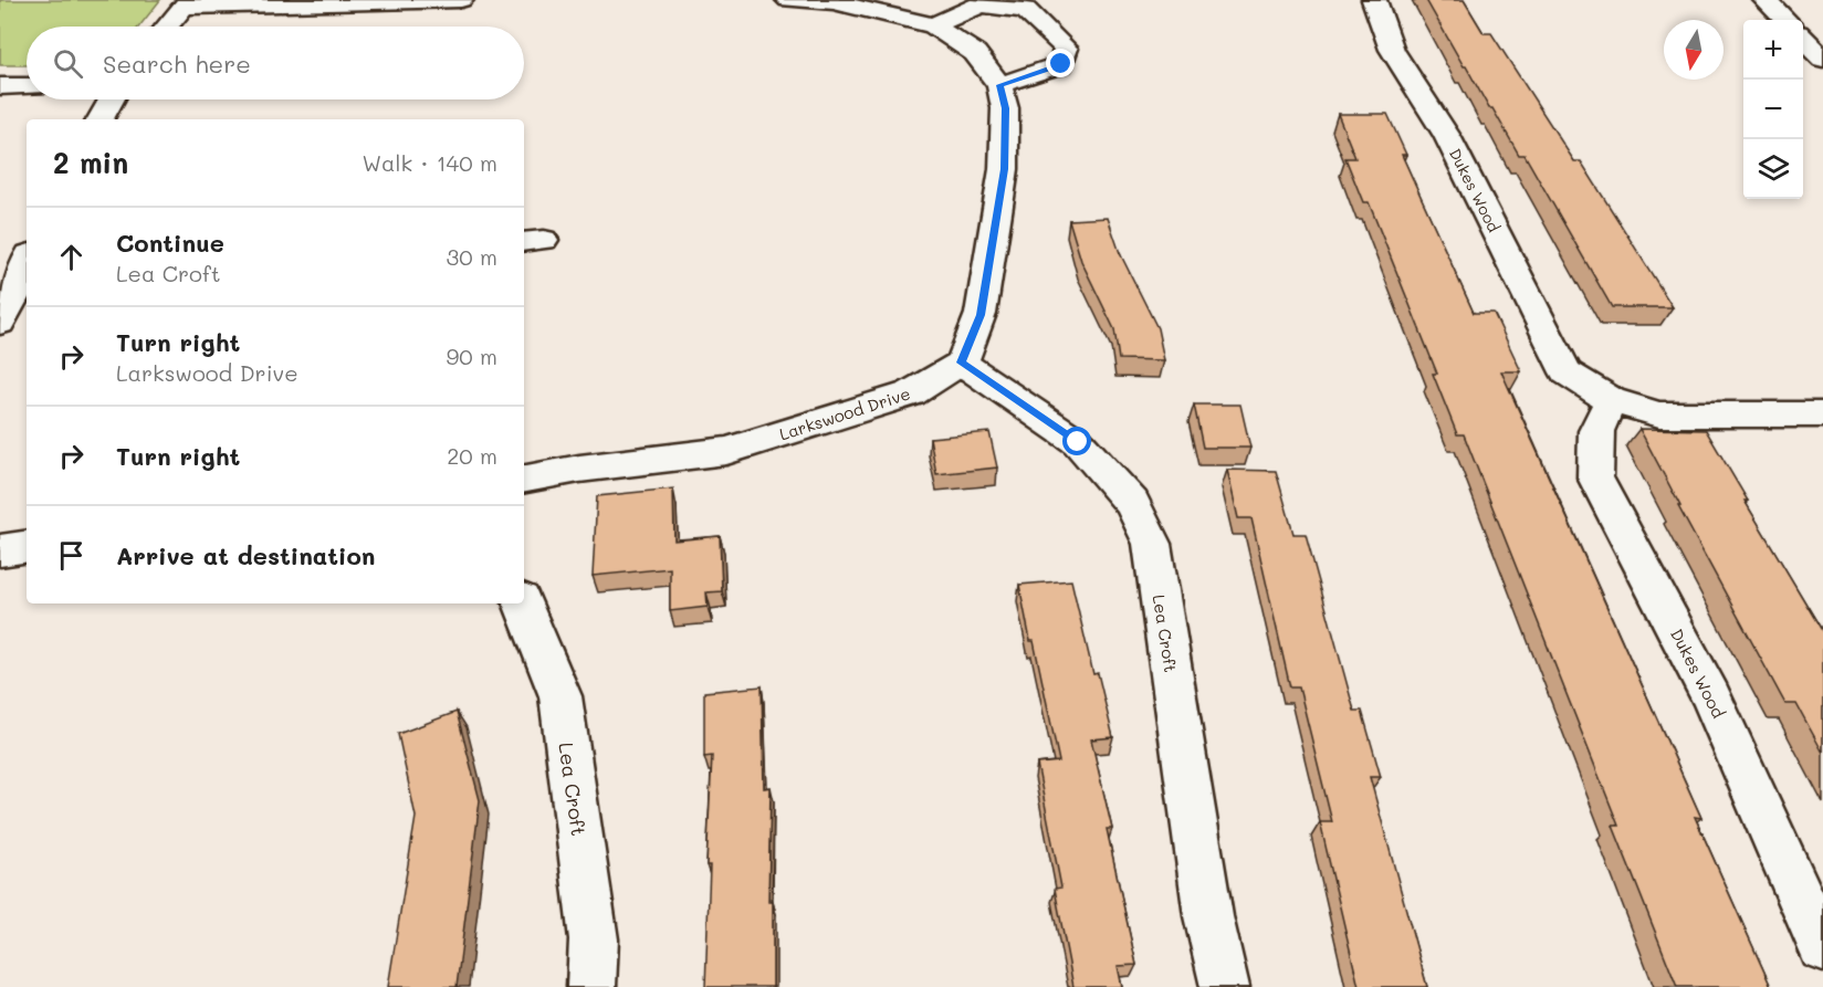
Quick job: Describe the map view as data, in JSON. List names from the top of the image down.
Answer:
{
  "streets": {
    "street": ["Dukes Wood", "Larkswood Drive", "Lea Croft"]
  },
  "crossings": [
    ["Larkswood Drive", "Lea Croft"]
  ],
  "north": "bottom",
  "page": {
    "map_buttons": ["+", "−"],
    "search": "Search here",
    "heading": ["2 min", "Walk · 140 m"],
    "list": [
      ["Continue", "Lea Croft", "30 m"],
      ["Turn right", "Larkswood Drive", "90 m"],
      ["Turn right", "20 m"],
      "Arrive at destination"
    ]
  }
}
